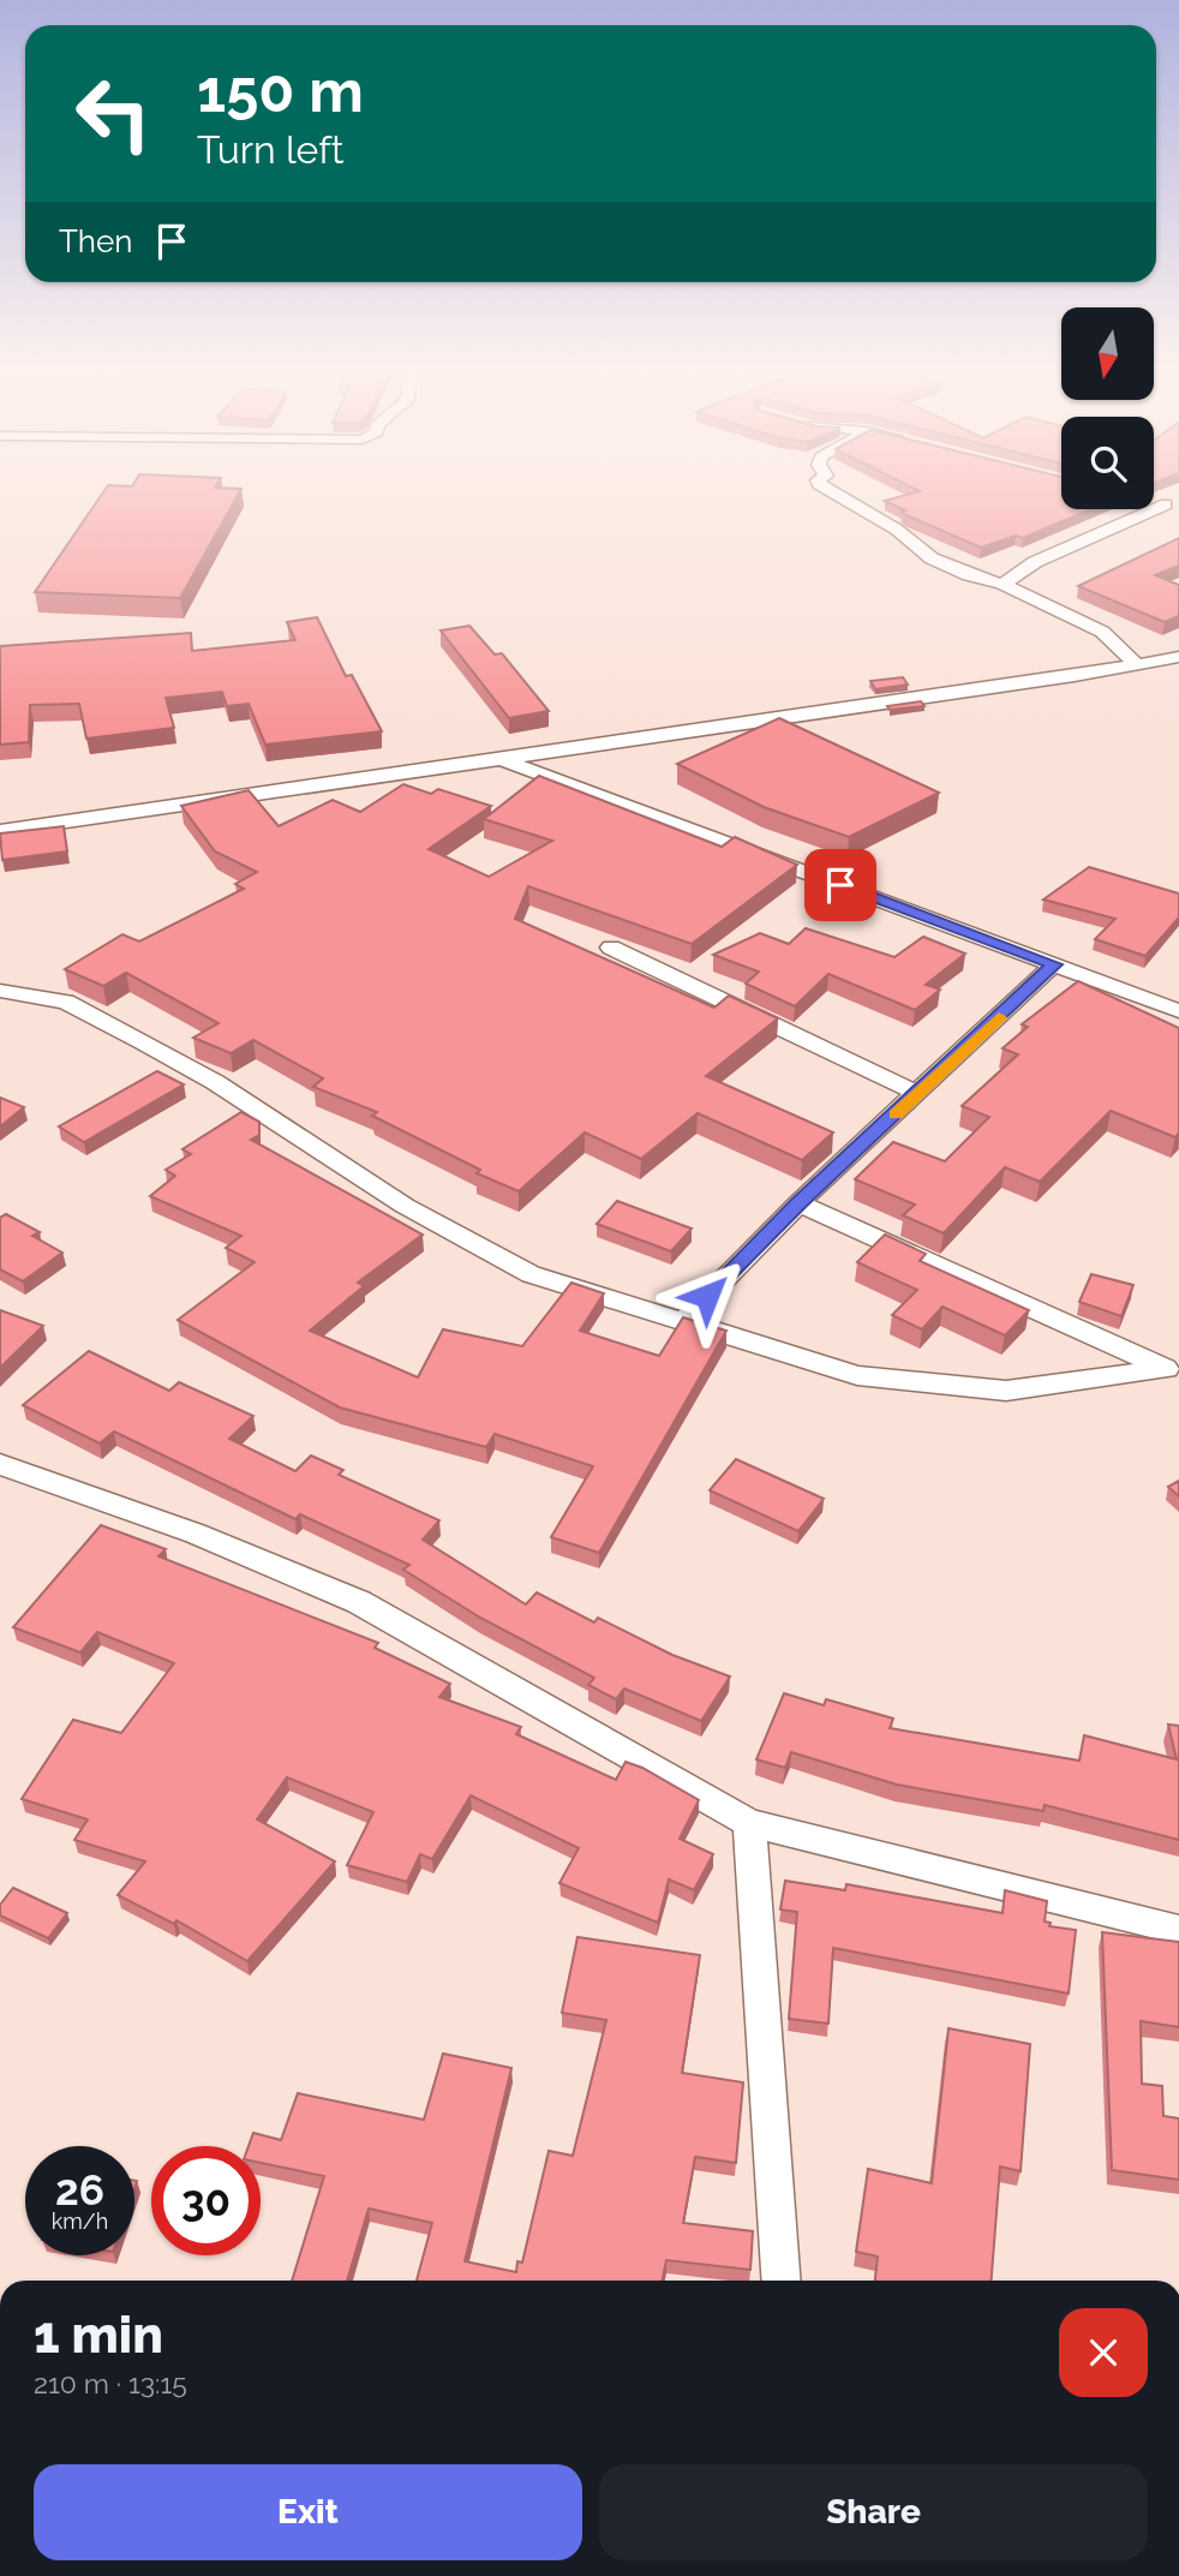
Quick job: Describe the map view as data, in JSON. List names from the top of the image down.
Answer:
{
  "north": "bottom",
  "page": {
    "turn": ["150 m", "Turn left"],
    "then": "Then",
    "speed": "26 km/h",
    "limit": "30",
    "heading": ["1 min", "210 m · 13:15"],
    "buttons": ["Exit", "Share"]
  }
}
